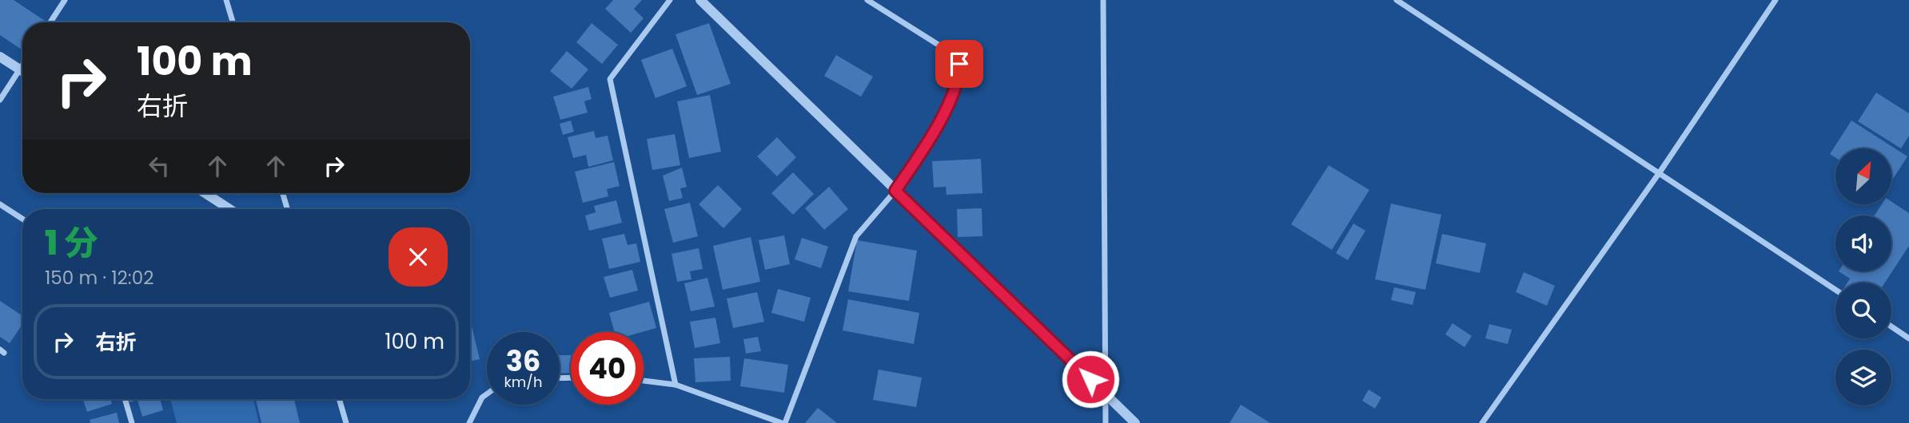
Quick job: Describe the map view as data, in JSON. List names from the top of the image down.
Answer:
{
  "north": "top right",
  "page": {
    "turn": ["100 m", "右折"],
    "heading": ["1 分", "150 m · 12:02"],
    "list": [
      {
        "name": "右折",
        "value": "100 m"
      }
    ],
    "speed": "36 km/h",
    "limit": "40"
  }
}
